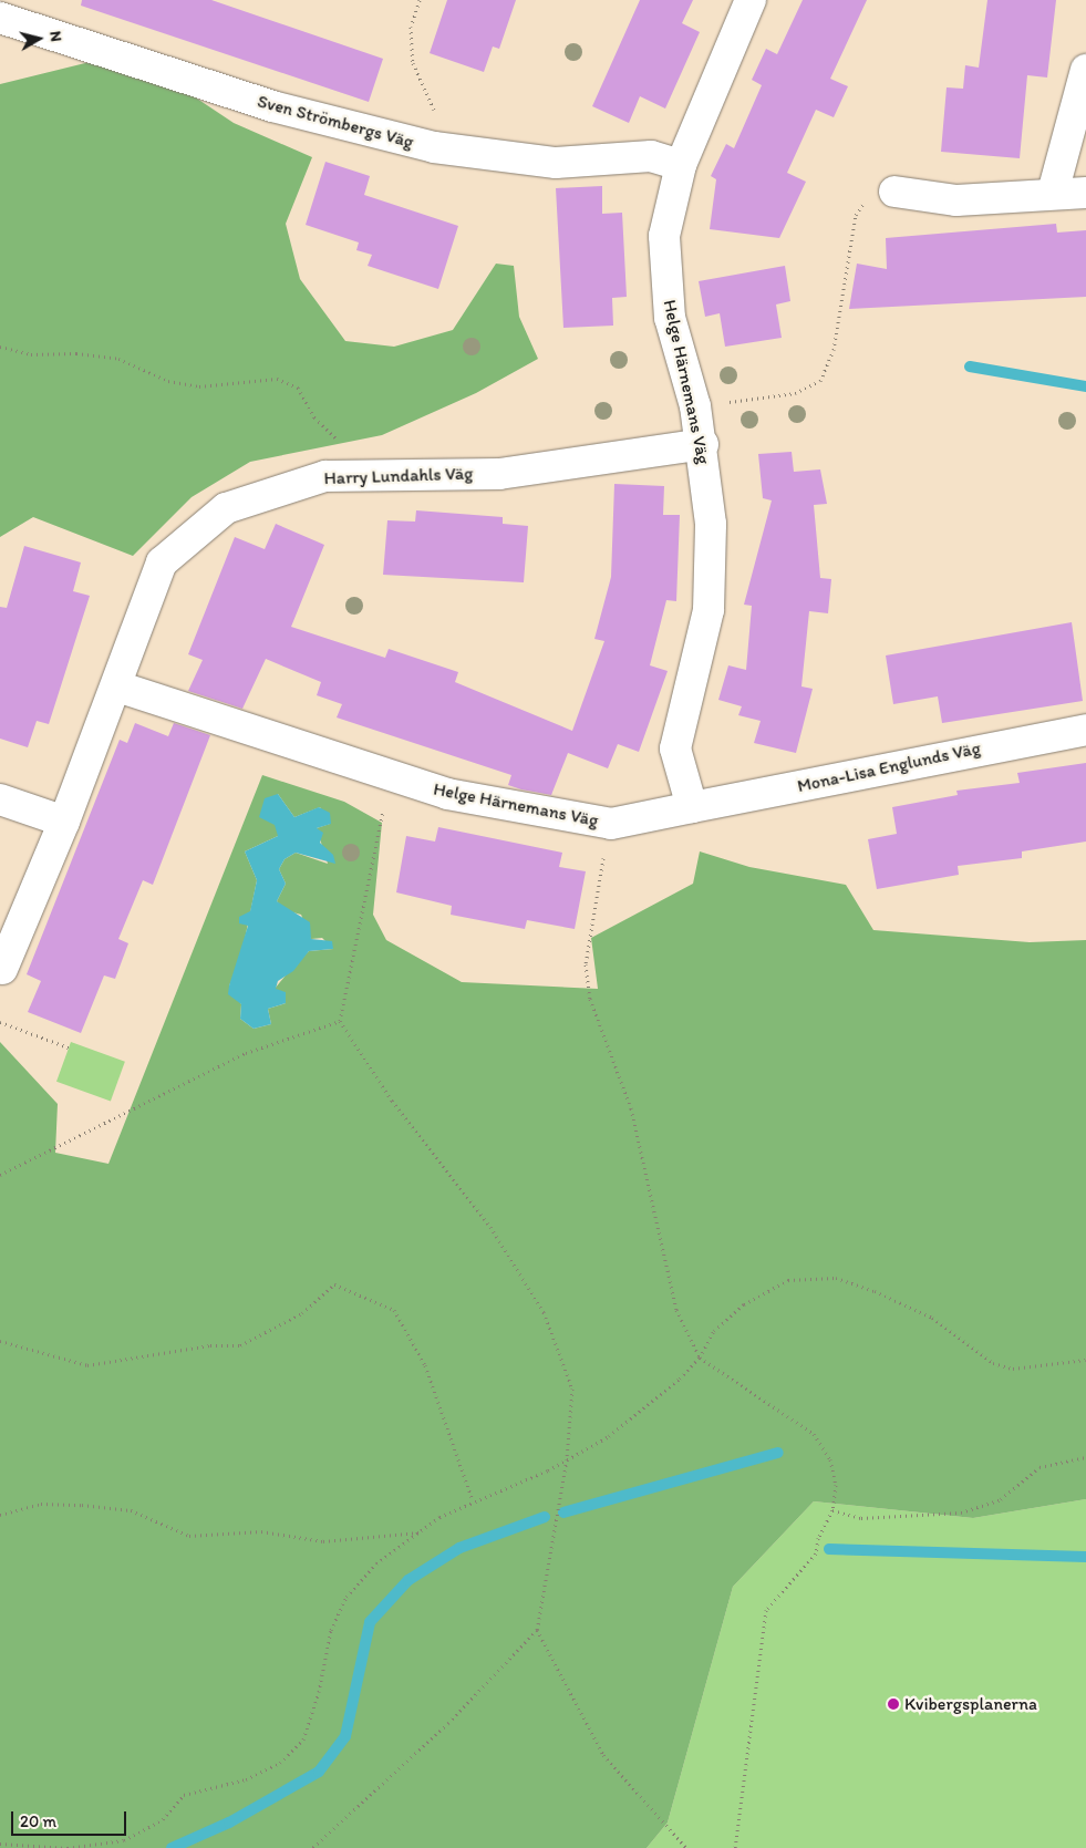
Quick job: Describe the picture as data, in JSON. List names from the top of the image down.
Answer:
{
  "streets": {
    "street": [
      "Sven Strömbergs Väg",
      "Helge Härnemans Väg",
      "Harry Lundahls Väg",
      "Mona-Lisa Englunds Väg"
    ]
  },
  "crossings": [
    ["Sven Strömbergs Väg", "Helge Härnemans Väg"],
    ["Helge Härnemans Väg", "Harry Lundahls Väg"],
    ["Helge Härnemans Väg", "Mona-Lisa Englunds Väg"]
  ],
  "places": ["Kvibergsplanerna"],
  "scale_bar": "20 m",
  "north": "right"
}
